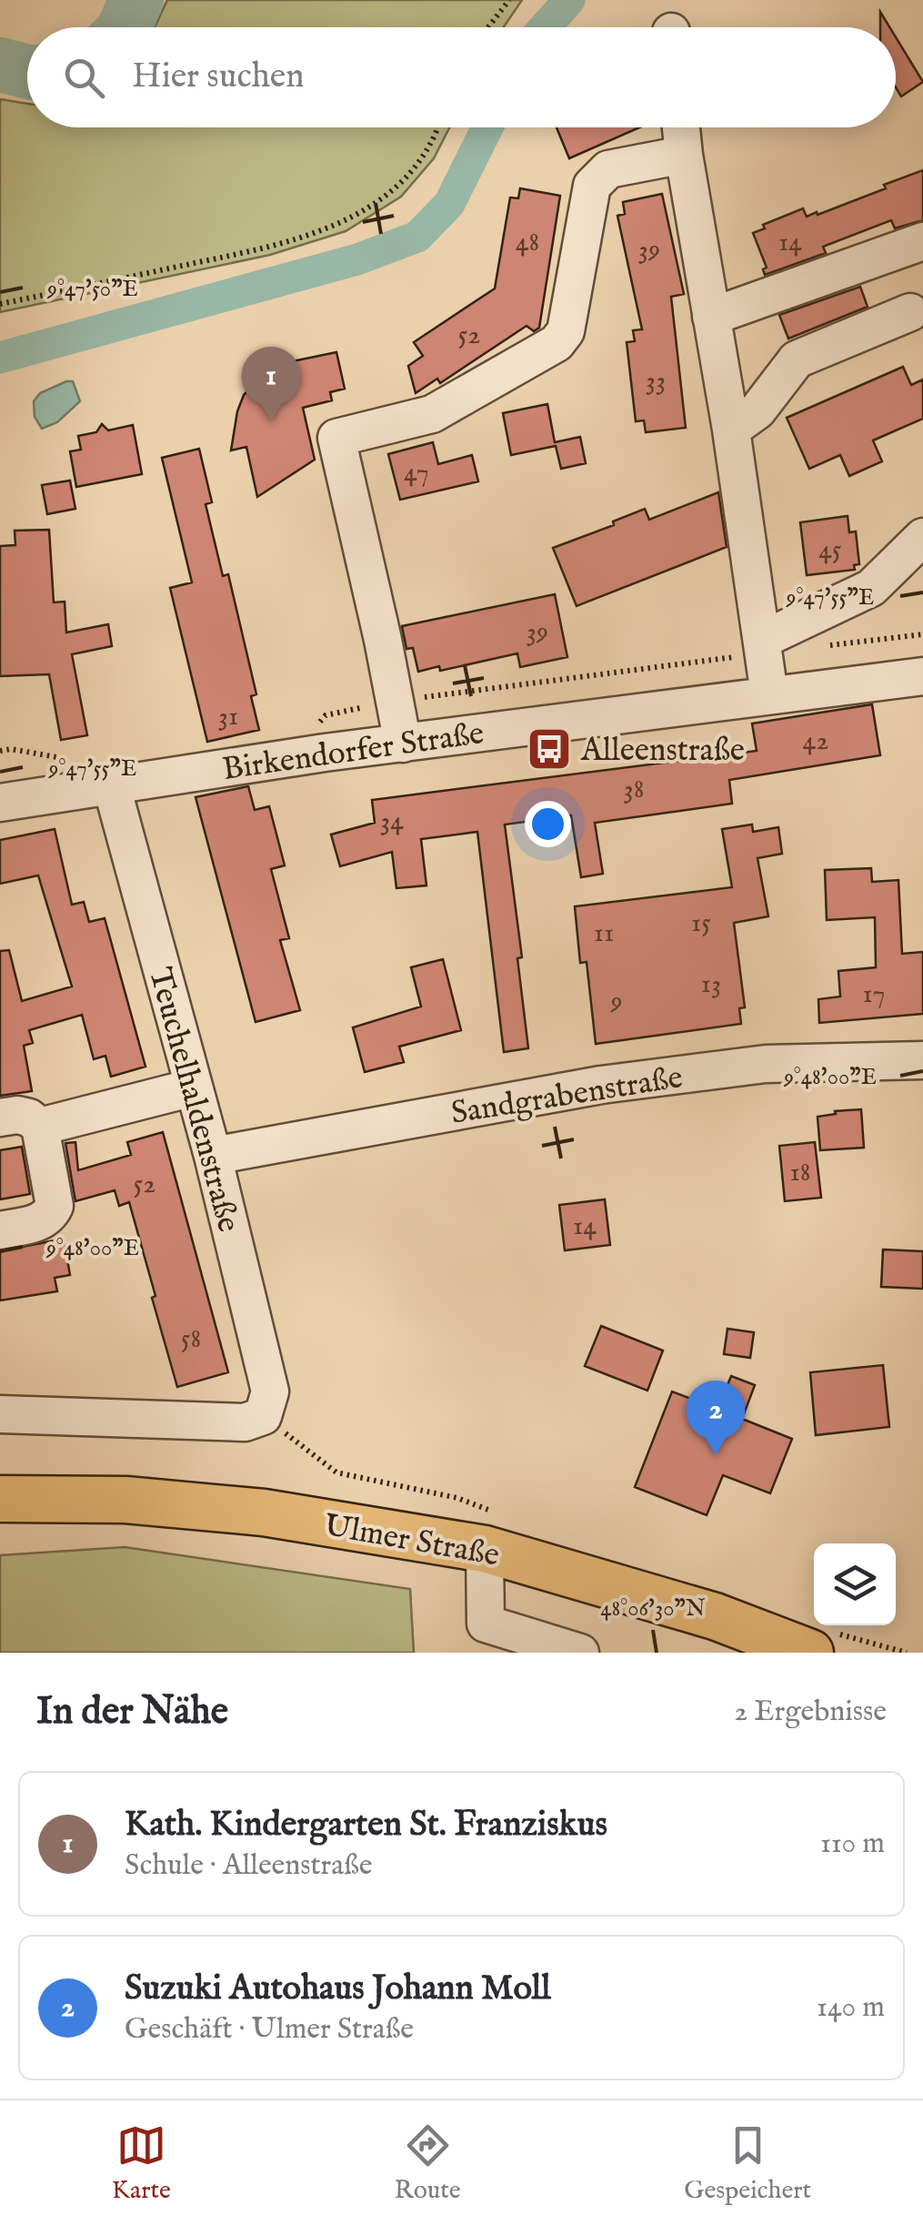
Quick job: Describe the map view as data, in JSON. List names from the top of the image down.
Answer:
{
  "streets": {
    "main road": ["Ulmer Straße"],
    "street": ["Birkendorfer Straße", "Sandgrabenstraße", "Teuchelhaldenstraße"]
  },
  "crossings": [
    ["Birkendorfer Straße", "Teuchelhaldenstraße"],
    ["Sandgrabenstraße", "Teuchelhaldenstraße"]
  ],
  "places": {
    "bus stop": ["Alleenstraße"]
  },
  "house_numbers": [
    "48",
    "14",
    "39",
    "52",
    "33",
    "47",
    "45",
    "39",
    "31",
    "42",
    "38",
    "34",
    "15",
    "11",
    "13",
    "17",
    "9",
    "18",
    "52",
    "14",
    "58"
  ],
  "page": {
    "search": "Hier suchen",
    "pins": ["1", "2"],
    "heading": ["In der Nähe", "2 Ergebnisse"],
    "list": [
      {
        "mark": "1",
        "name": "Kath. Kindergarten St. Franziskus",
        "note": "Schule · Alleenstraße",
        "value": "110 m"
      },
      {
        "mark": "2",
        "name": "Suzuki Autohaus Johann Moll",
        "note": "Geschäft · Ulmer Straße",
        "value": "140 m"
      }
    ],
    "nav": ["Karte", "Route", "Gespeichert"]
  },
  "coordinates": [
    "9°47'50\"E",
    "9°47'55\"E",
    "9°48'00\"E",
    "48°06'30\"N"
  ]
}
